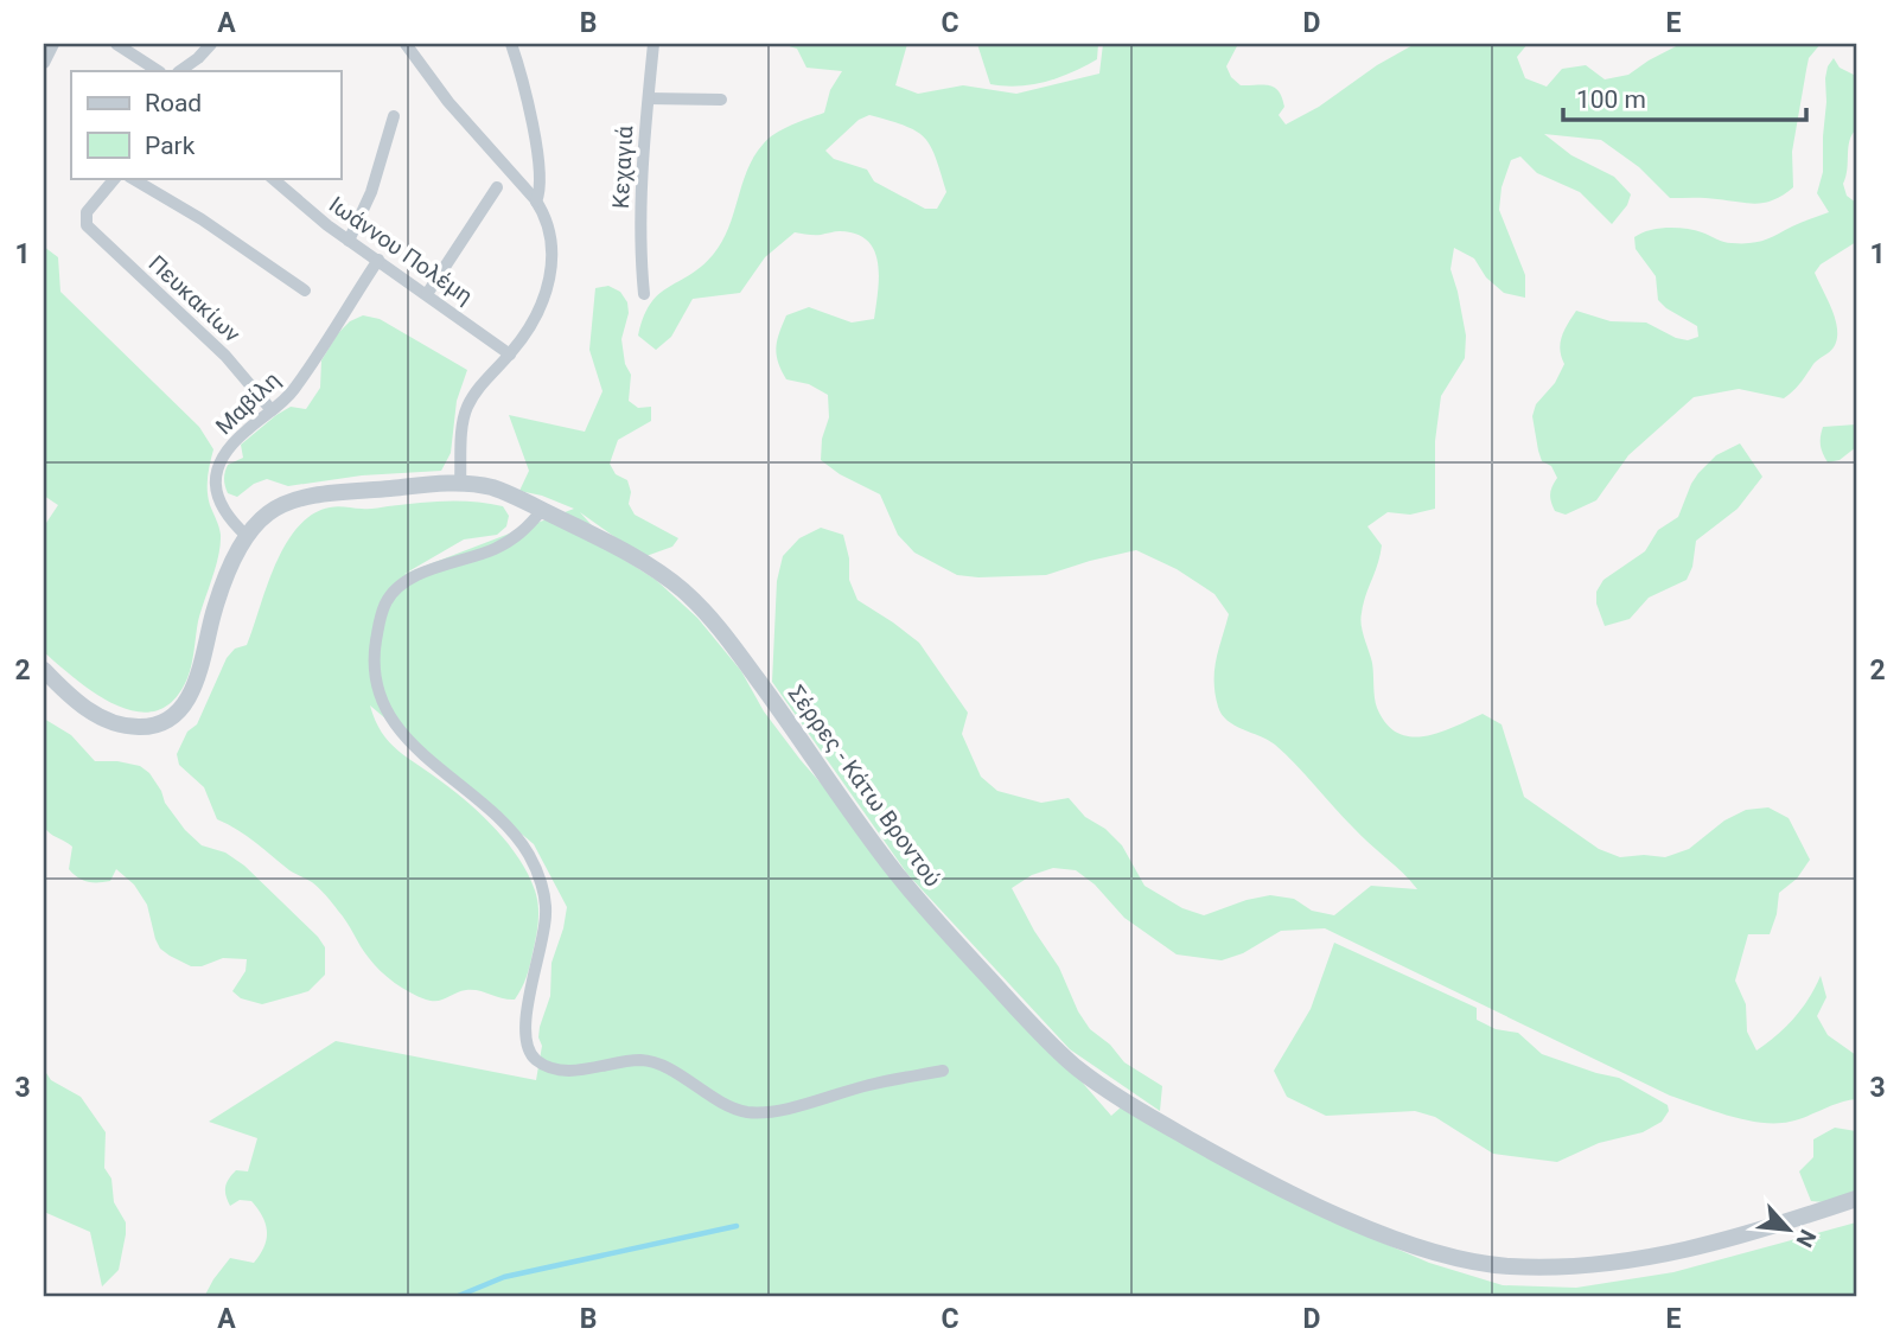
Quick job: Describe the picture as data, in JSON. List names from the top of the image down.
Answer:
{
  "streets": {
    "street": [
      "Κεχαγιά",
      "Ιωάννου Πολέμη",
      "Πευκακίων",
      "Μαβίλη",
      "Σέρρες - Κάτω Βροντού"
    ]
  },
  "crossings": [
    ["Ιωάννου Πολέμη", "Μαβίλη"],
    ["Πευκακίων", "Μαβίλη"],
    ["Μαβίλη", "Σέρρες - Κάτω Βροντού"]
  ],
  "legend": ["Road", "Park"],
  "scale_bar": "100 m",
  "north": "bottom right",
  "grid": {
    "columns": [
      "A",
      "B",
      "C",
      "D",
      "E"
    ],
    "rows": ["1", "2", "3"]
  }
}
